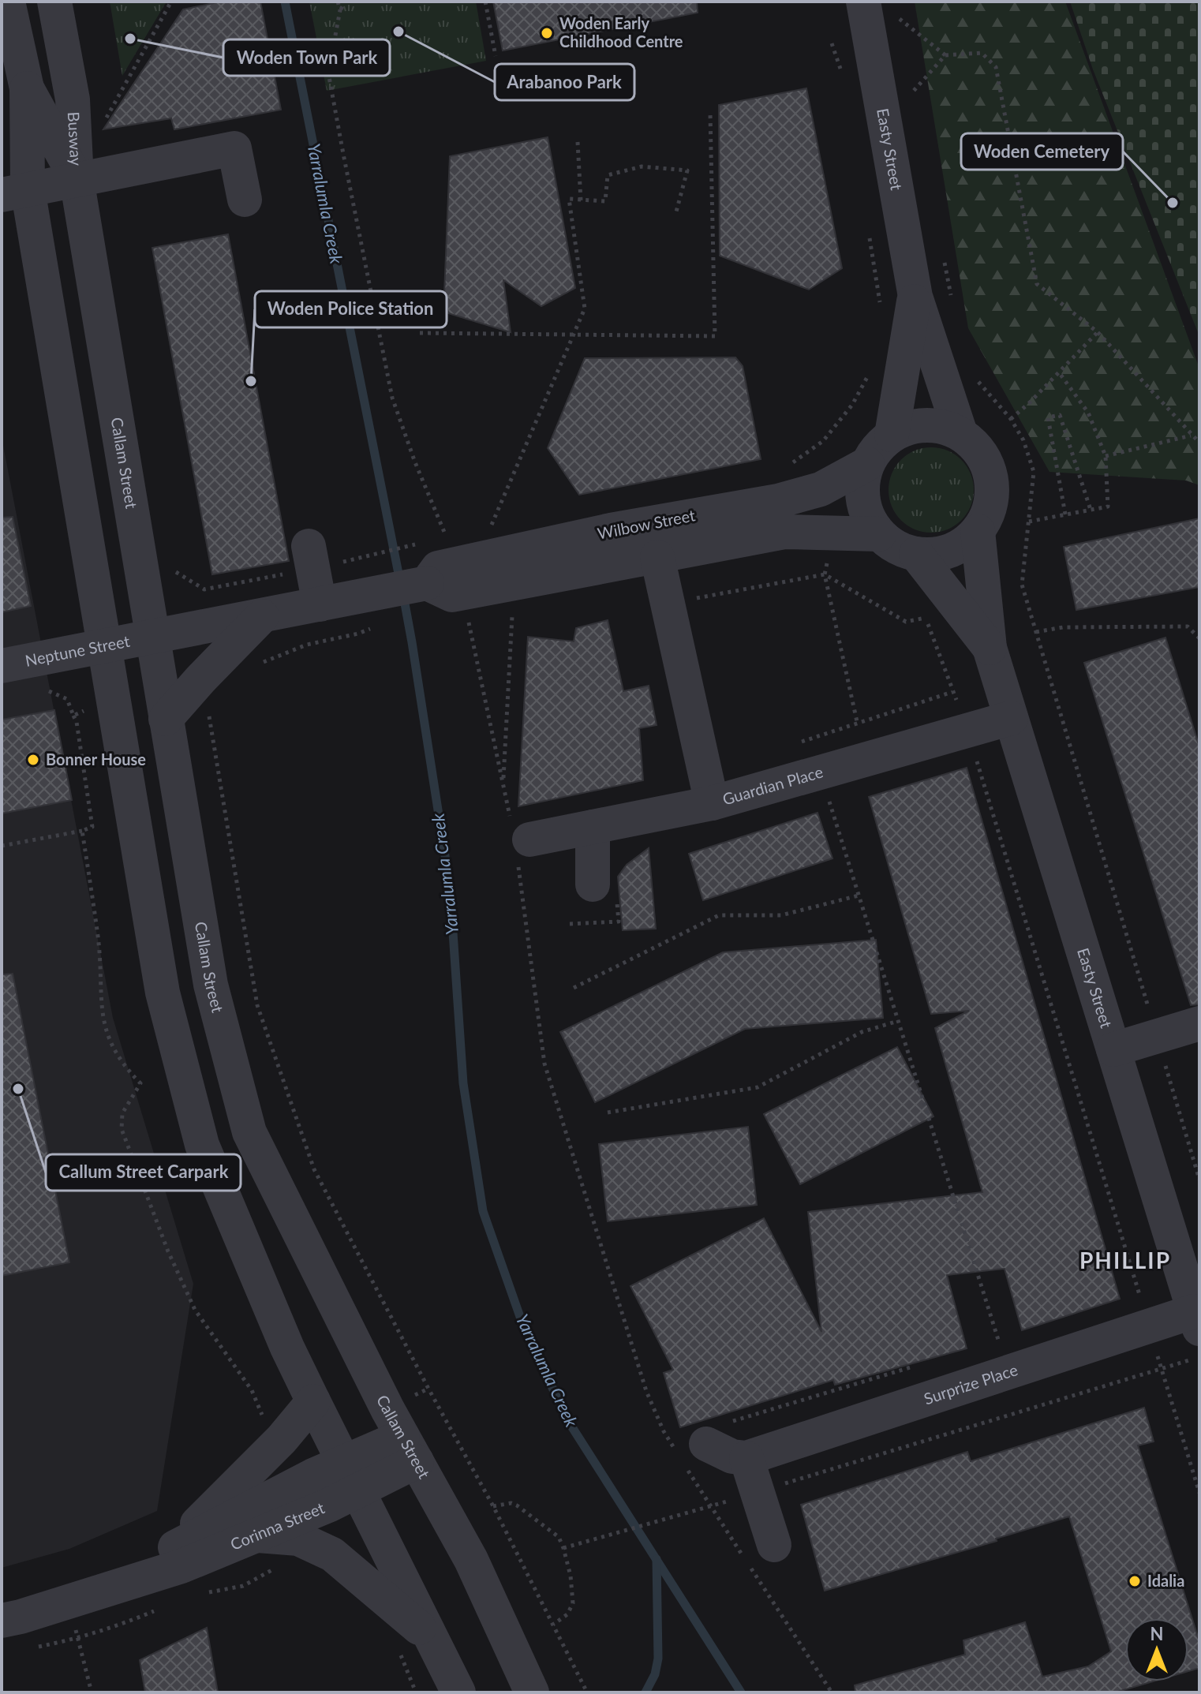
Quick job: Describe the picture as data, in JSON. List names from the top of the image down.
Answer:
{
  "streets": {
    "street": [
      "Busway",
      "Easty Street",
      "Callam Street",
      "Wilbow Street",
      "Neptune Street",
      "Guardian Place",
      "Surprize Place",
      "Corinna Street"
    ]
  },
  "crossings": [
    ["Busway", "Callam Street"],
    ["Easty Street", "Wilbow Street"],
    ["Easty Street", "Guardian Place"],
    ["Easty Street", "Surprize Place"],
    ["Callam Street", "Wilbow Street"],
    ["Callam Street", "Neptune Street"],
    ["Callam Street", "Corinna Street"],
    ["Wilbow Street", "Neptune Street"]
  ],
  "districts": ["PHILLIP"],
  "water": ["Yarralumla Creek"],
  "places": [
    "Arabanoo Park",
    "Woden Early Childhood Centre",
    "Woden Town Park",
    "Woden Cemetery",
    "Woden Police Station",
    "Bonner House",
    "Callum Street Carpark",
    "Idalia"
  ],
  "north": "top"
}
